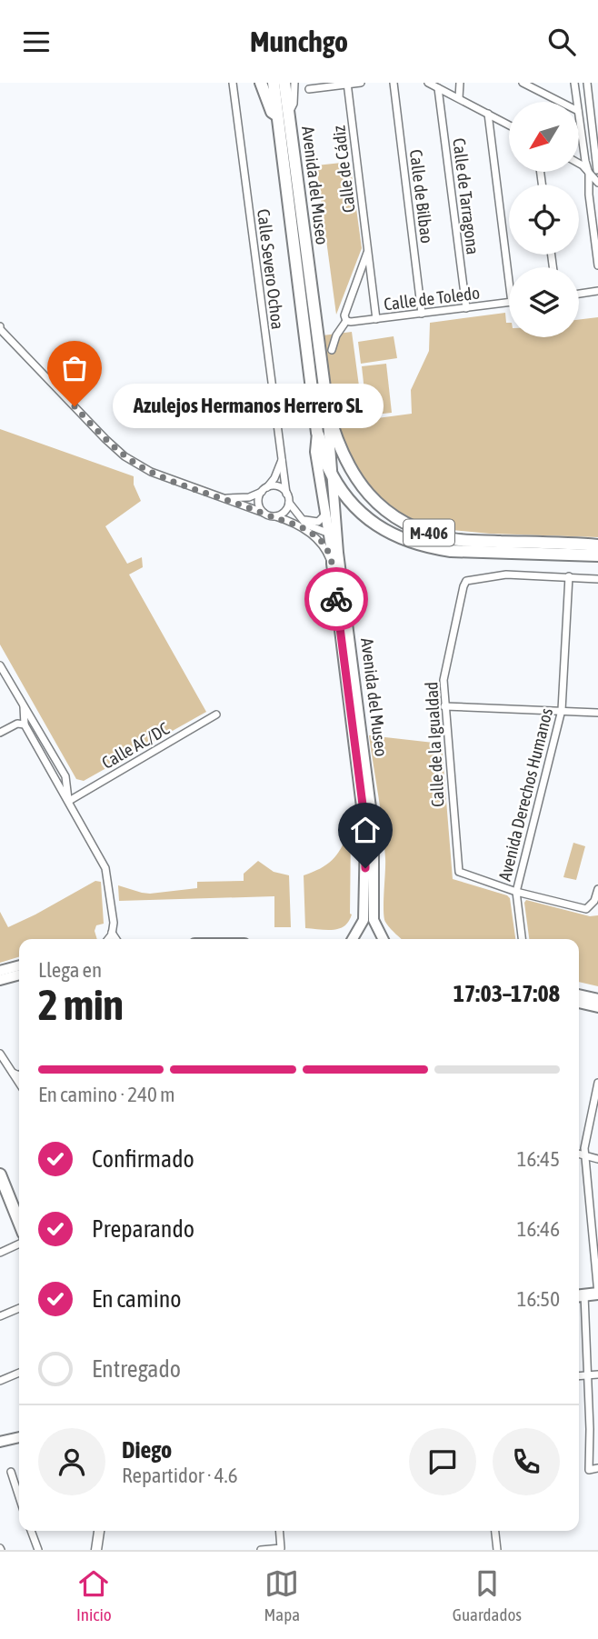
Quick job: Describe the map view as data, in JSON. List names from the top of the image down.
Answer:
{
  "streets": {
    "highway": ["Avenida del Museo", "M-406"],
    "street": [
      "Calle de Cádiz",
      "Calle de Bilbao",
      "Calle de Tarragona",
      "Calle Severo Ochoa",
      "Calle de Toledo",
      "Calle de la Igualdad",
      "Calle AC/DC",
      "Avenida Derechos Humanos"
    ]
  },
  "crossings": [
    ["Calle de Cádiz", "Calle de Toledo"],
    ["Avenida del Museo", "M-406"],
    ["Calle de Bilbao", "Calle de Toledo"],
    ["Calle de Tarragona", "Calle de Toledo"],
    ["Calle de la Igualdad", "Avenida Derechos Humanos"]
  ],
  "places": ["Azulejos Hermanos Herrero SL"],
  "north": "bottom left",
  "page": {
    "header": "Munchgo",
    "bubble": "Azulejos Hermanos Herrero SL",
    "heading": ["2 min", "Llega en", "17:03–17:08"],
    "panel": ["Diego", "Repartidor · 4.6"],
    "bar": "En camino · 240 m",
    "list": [
      ["Confirmado", "16:45"],
      ["Preparando", "16:46"],
      ["En camino", "16:50"],
      "Entregado"
    ],
    "tabs": ["Inicio", "Mapa", "Guardados"]
  }
}
